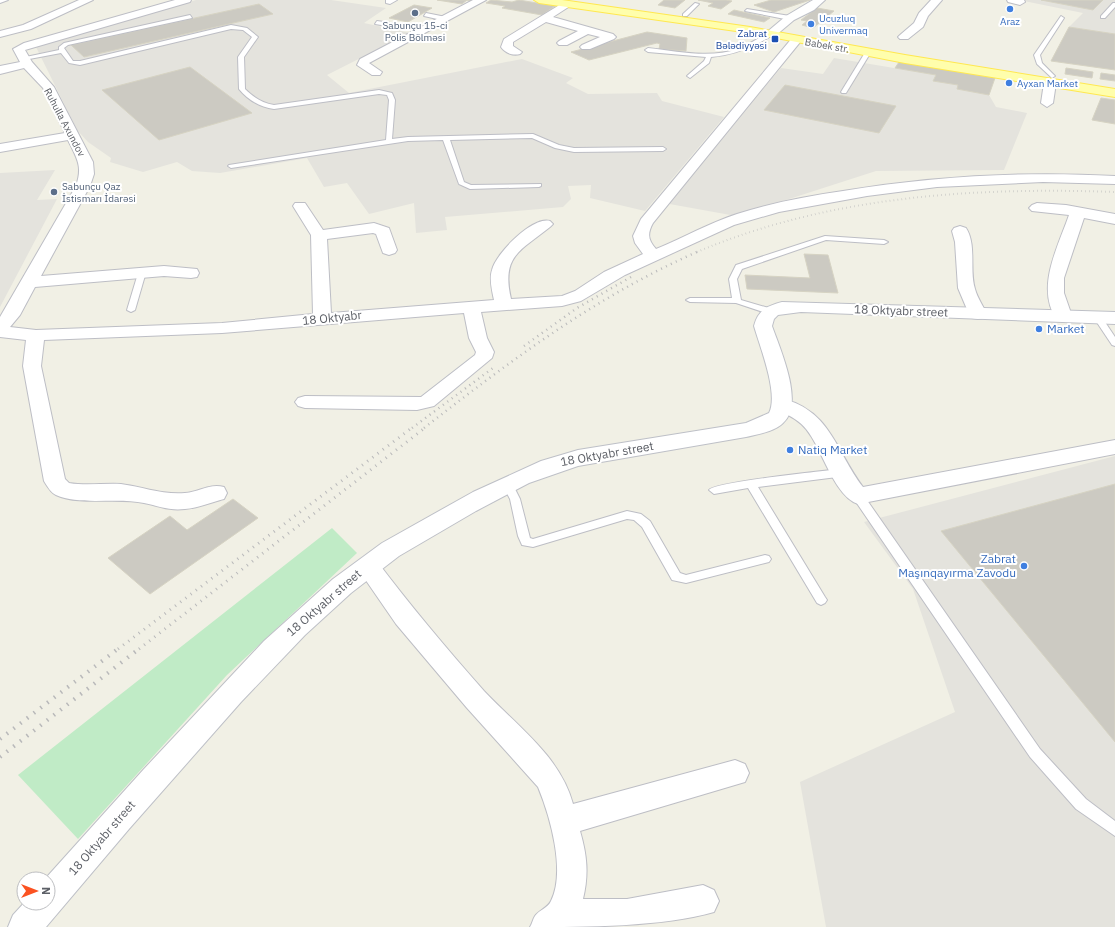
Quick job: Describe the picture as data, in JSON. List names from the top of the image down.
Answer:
{
  "streets": {
    "main road": ["Babek str."],
    "street": ["Ruhulla Axundov", "18 Oktyabr street", "18 Oktyabr"]
  },
  "places": {
    "other": [
      "Araz",
      "Sabunçu 15-ci Polis Bölməsi",
      "Ucuzluq Univermaq",
      "Ayxan Market",
      "Sabunçu Qaz İstismarı İdarəsi",
      "Market",
      "Natiq Market",
      "Zabrat Maşınqayırma Zavodu"
    ],
    "transit": ["Zabrat Bәlәdiyyәsi"]
  },
  "north": "right"
}
